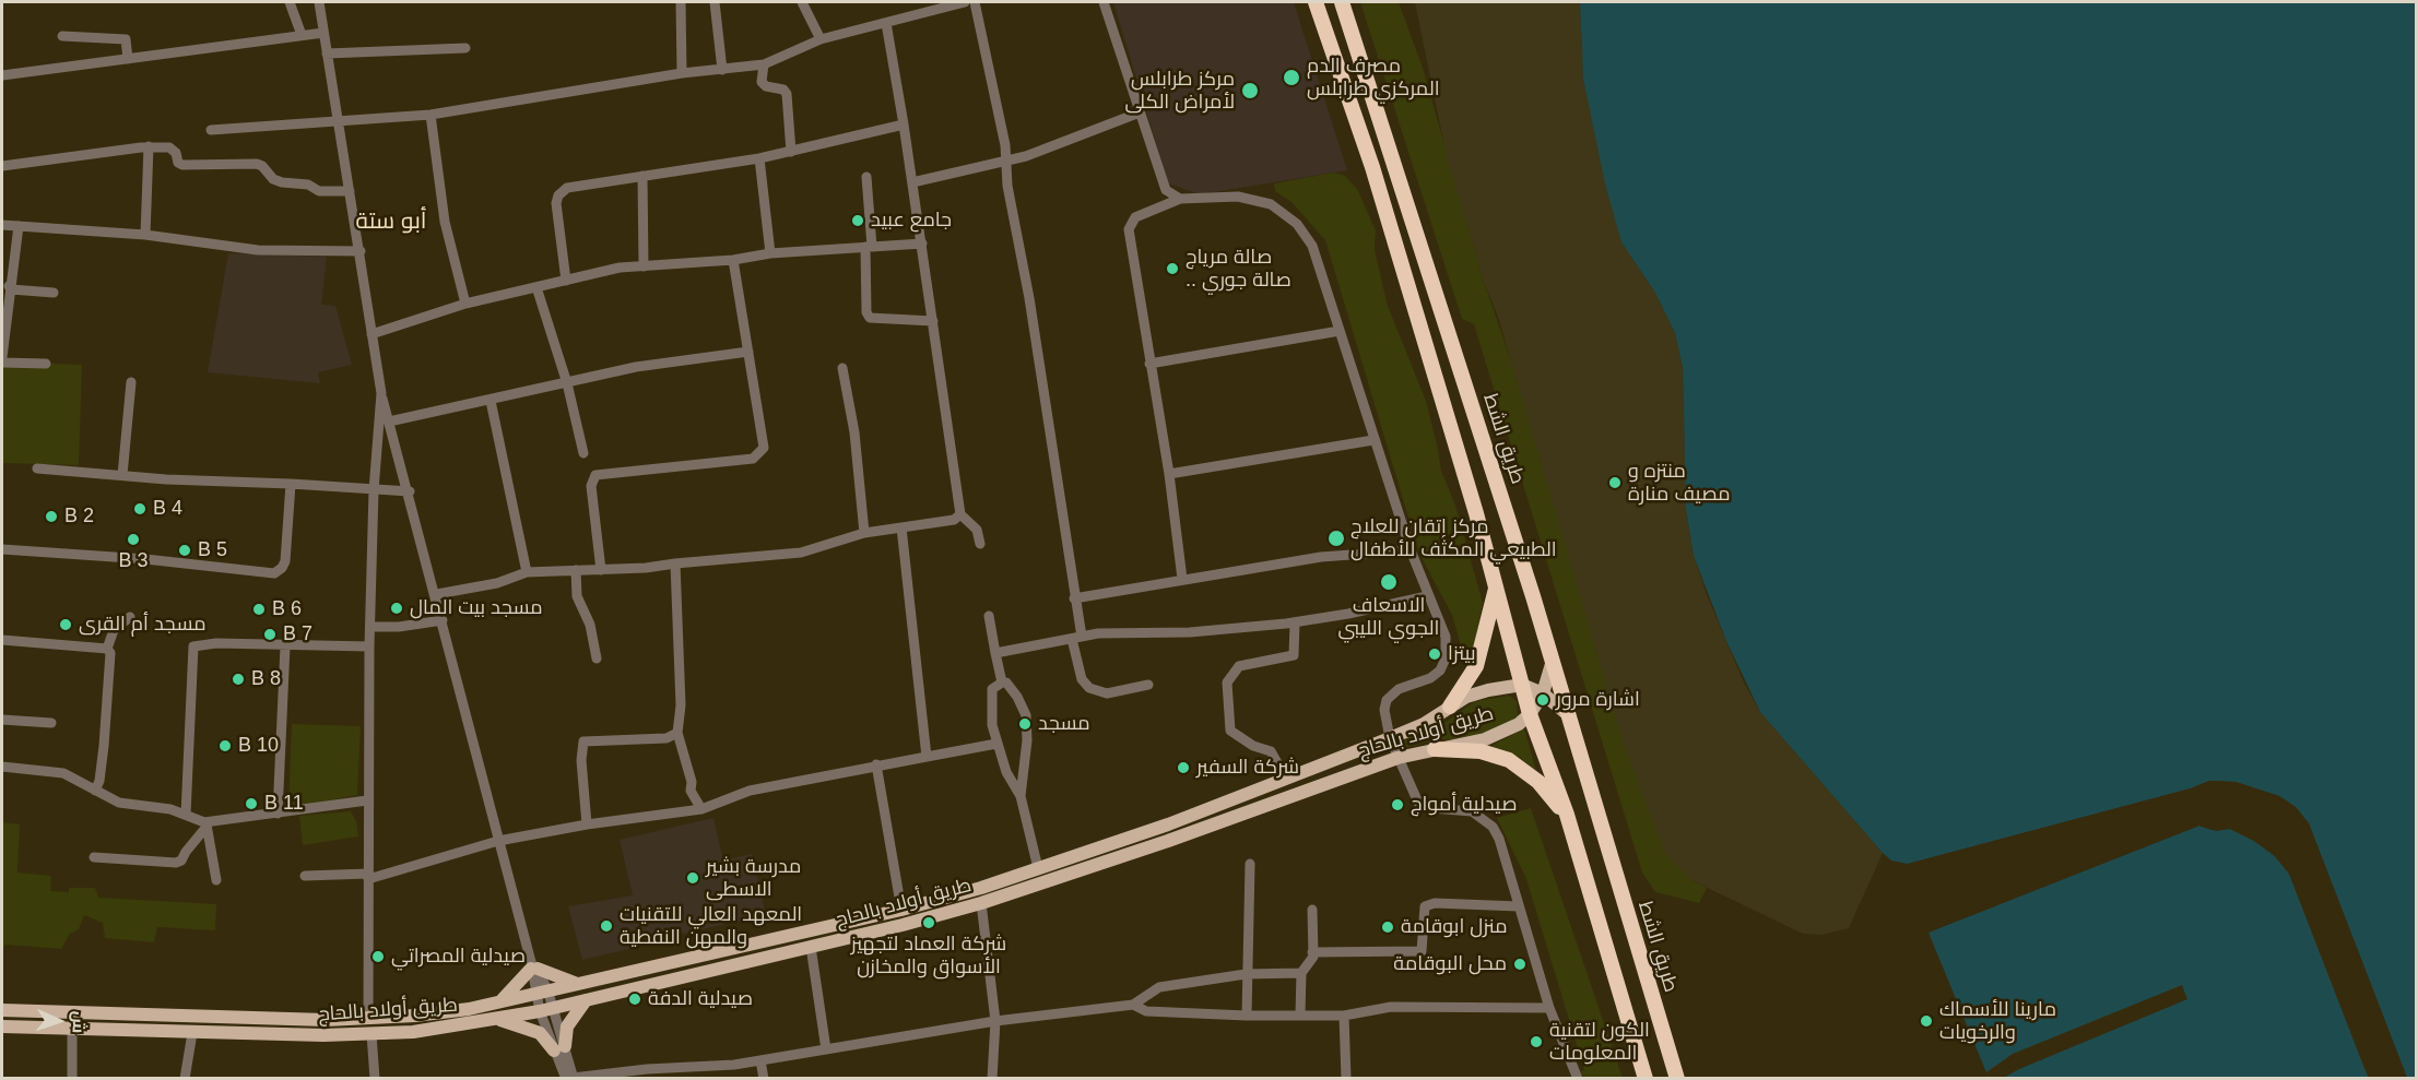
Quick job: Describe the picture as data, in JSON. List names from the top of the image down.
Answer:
{
  "streets": {
    "highway": ["طريق الشط"],
    "main road": ["طريق أولاد بالحاج"]
  },
  "crossings": [
    ["طريق الشط", "طريق أولاد بالحاج"]
  ],
  "districts": ["أبو ستة"],
  "places": [
    "مصرف الدم المركزي طرابلس",
    "مركز طرابلس لأمراض الكلى",
    "جامع عبيد",
    "صالة مرياج .. صالة جوري",
    "منتزه و مصيف منارة",
    "B 4",
    "B 2",
    "مركز إتقان للعلاج الطبيعي المكثف للأطفال",
    "B 3",
    "B 5",
    "الاسعاف الجوي الليبي",
    "مسجد بيت المال",
    "B 6",
    "مسجد أم القرى",
    "B 7",
    "بيتزا",
    "B 8",
    "اشارة مرور",
    "مسجد",
    "B 10",
    "شركة السفير",
    "B 11",
    "صيدلية أمواج",
    "مدرسة بشير الاسطى",
    "شركة العماد لتجهيز الأسواق والمخازن",
    "المعهد العالي للتقنيات والمهن النفطية",
    "منزل ابوقامة",
    "صيدلية المصراتي",
    "محل البوقامة",
    "صيدلية الدفة",
    "مارينا للأسماك والرخويات",
    "الكون لتقنية المعلومات"
  ],
  "north": "right"
}
